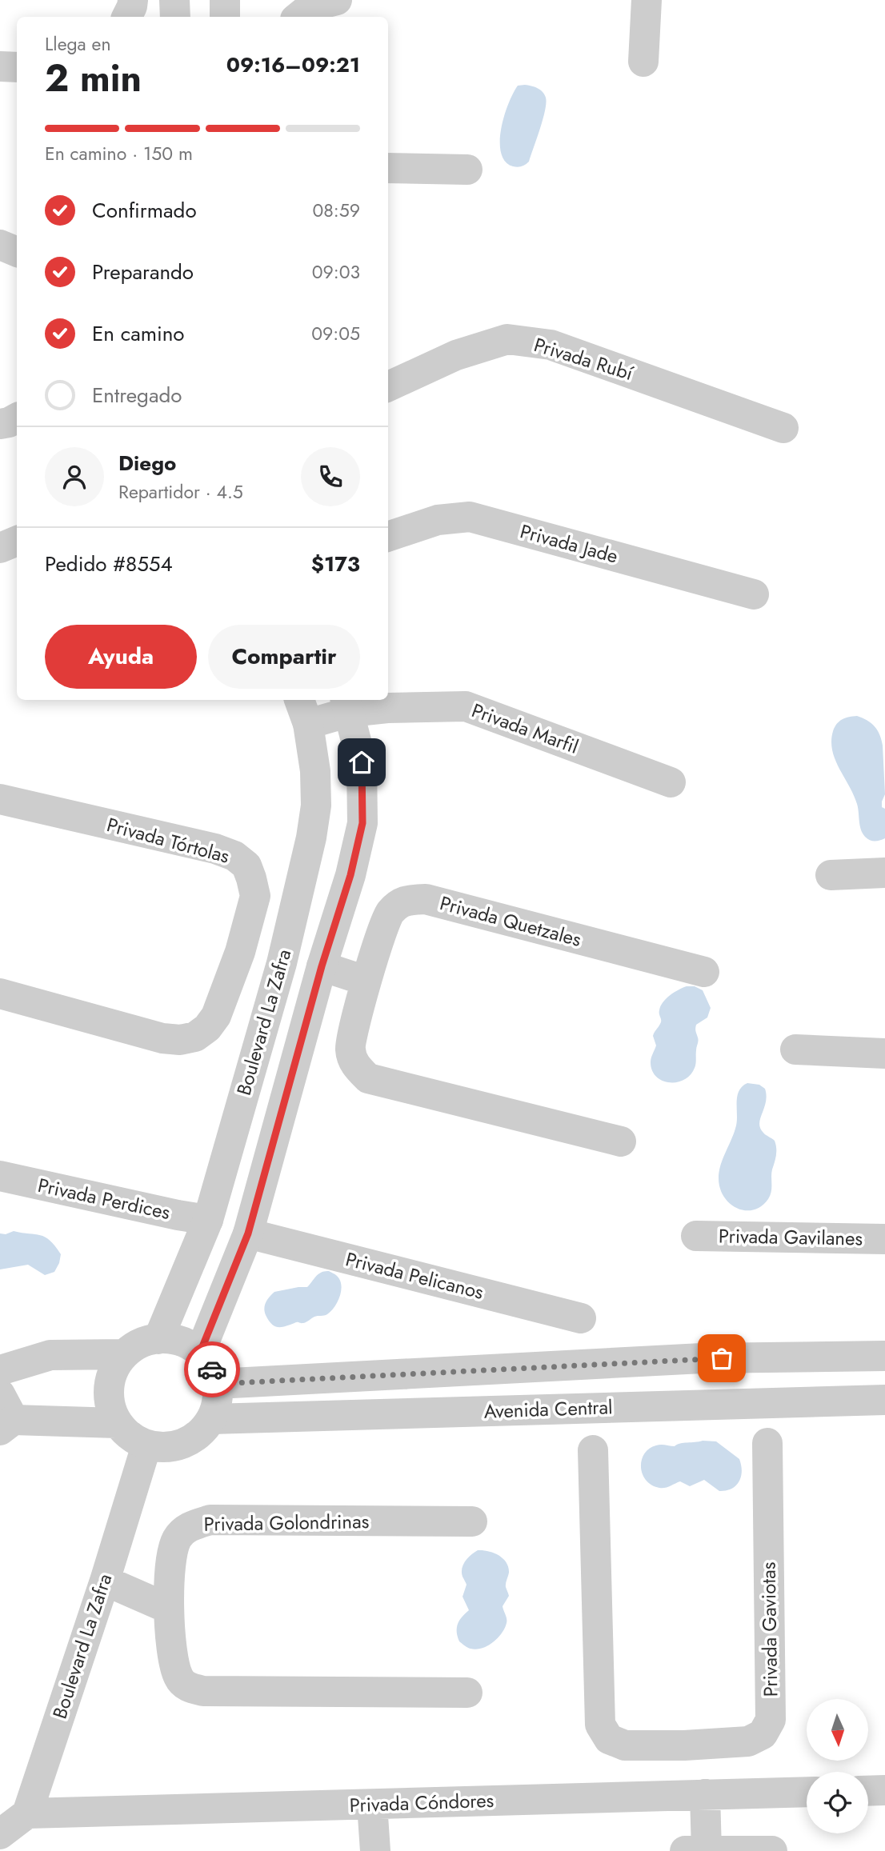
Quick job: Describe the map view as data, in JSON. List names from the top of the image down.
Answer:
{
  "streets": {
    "street": [
      "Privada Rubí",
      "Privada Jade",
      "Privada Marfil",
      "Privada Tórtolas",
      "Privada Quetzales",
      "Boulevard La Zafra",
      "Privada Perdices",
      "Privada Gavilanes",
      "Privada Pelicanos",
      "Avenida Central",
      "Privada Golondrinas",
      "Privada Gaviotas",
      "Privada Cóndores"
    ]
  },
  "crossings": [
    ["Privada Marfil", "Boulevard La Zafra"],
    ["Boulevard La Zafra", "Privada Perdices"],
    ["Boulevard La Zafra", "Privada Pelicanos"],
    ["Boulevard La Zafra", "Avenida Central"],
    ["Boulevard La Zafra", "Privada Cóndores"]
  ],
  "north": "bottom",
  "page": {
    "heading": ["2 min", "Llega en", "09:16–09:21"],
    "panel": [
      "Diego",
      "Repartidor · 4.5",
      "Pedido #8554",
      "$173"
    ],
    "bar": "En camino · 150 m",
    "list": [
      ["Confirmado", "08:59"],
      ["Preparando", "09:03"],
      ["En camino", "09:05"],
      "Entregado"
    ],
    "buttons": ["Ayuda", "Compartir"]
  }
}
